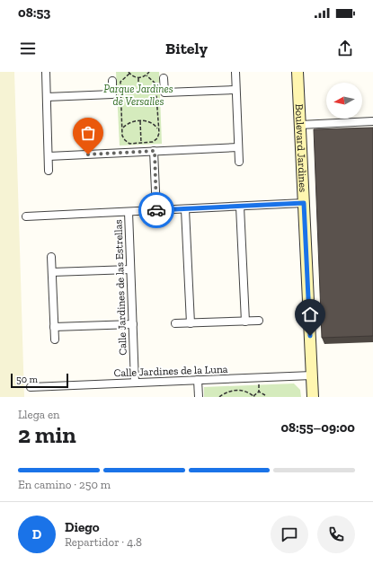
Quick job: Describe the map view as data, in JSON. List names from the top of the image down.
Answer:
{
  "streets": {
    "street": ["Boulevard Jardines", "Calle Jardines de las Estrellas", "Calle Jardines de la Luna"]
  },
  "crossings": [
    ["Boulevard Jardines", "Calle Jardines de la Luna"],
    ["Calle Jardines de las Estrellas", "Calle Jardines de la Luna"]
  ],
  "parks": ["Parque Jardines de Versalles"],
  "scale_bar": "50 m",
  "north": "left",
  "page": {
    "status": "08:53",
    "header": "Bitely",
    "scale": "50 m",
    "heading": ["2 min", "Llega en", "08:55–09:00"],
    "panel": ["Diego", "Repartidor · 4.8"],
    "bar": "En camino · 250 m",
    "round": "D"
  }
}
